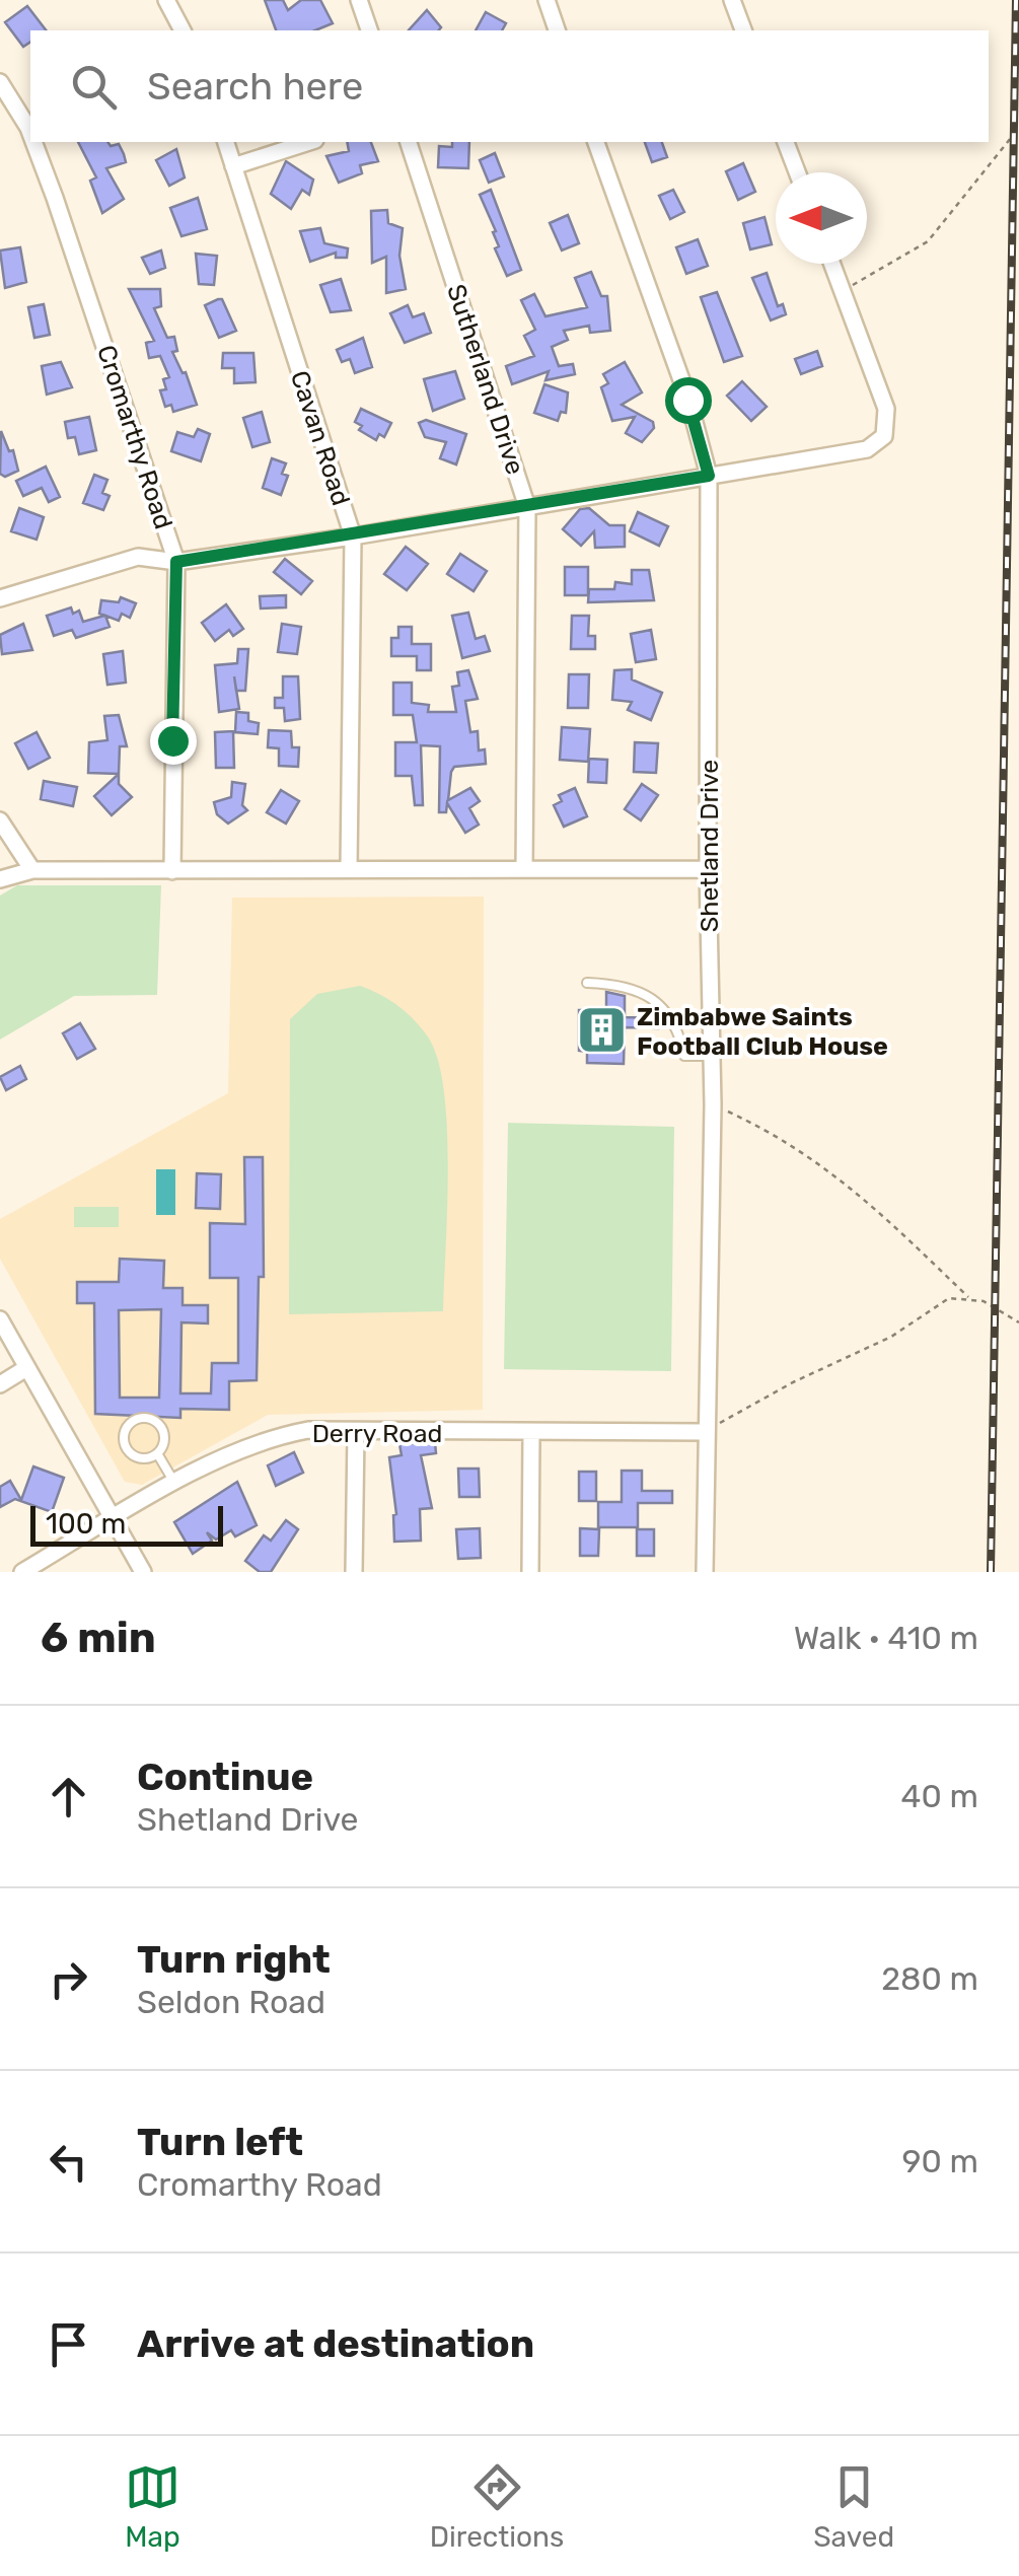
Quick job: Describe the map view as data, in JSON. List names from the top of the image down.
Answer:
{
  "streets": {
    "street": [
      "Sutherland Drive",
      "Cromarthy Road",
      "Cavan Road",
      "Shetland Drive",
      "Derry Road"
    ]
  },
  "crossings": [
    ["Shetland Drive", "Derry Road"]
  ],
  "places": {
    "building": ["Zimbabwe Saints Football Club House"]
  },
  "scale_bar": "100 m",
  "north": "left",
  "page": {
    "search": "Search here",
    "scale": "100 m",
    "heading": ["6 min", "Walk · 410 m"],
    "list": [
      ["Continue", "Shetland Drive", "40 m"],
      ["Turn right", "Seldon Road", "280 m"],
      ["Turn left", "Cromarthy Road", "90 m"],
      "Arrive at destination"
    ],
    "nav": ["Map", "Directions", "Saved"]
  }
}
